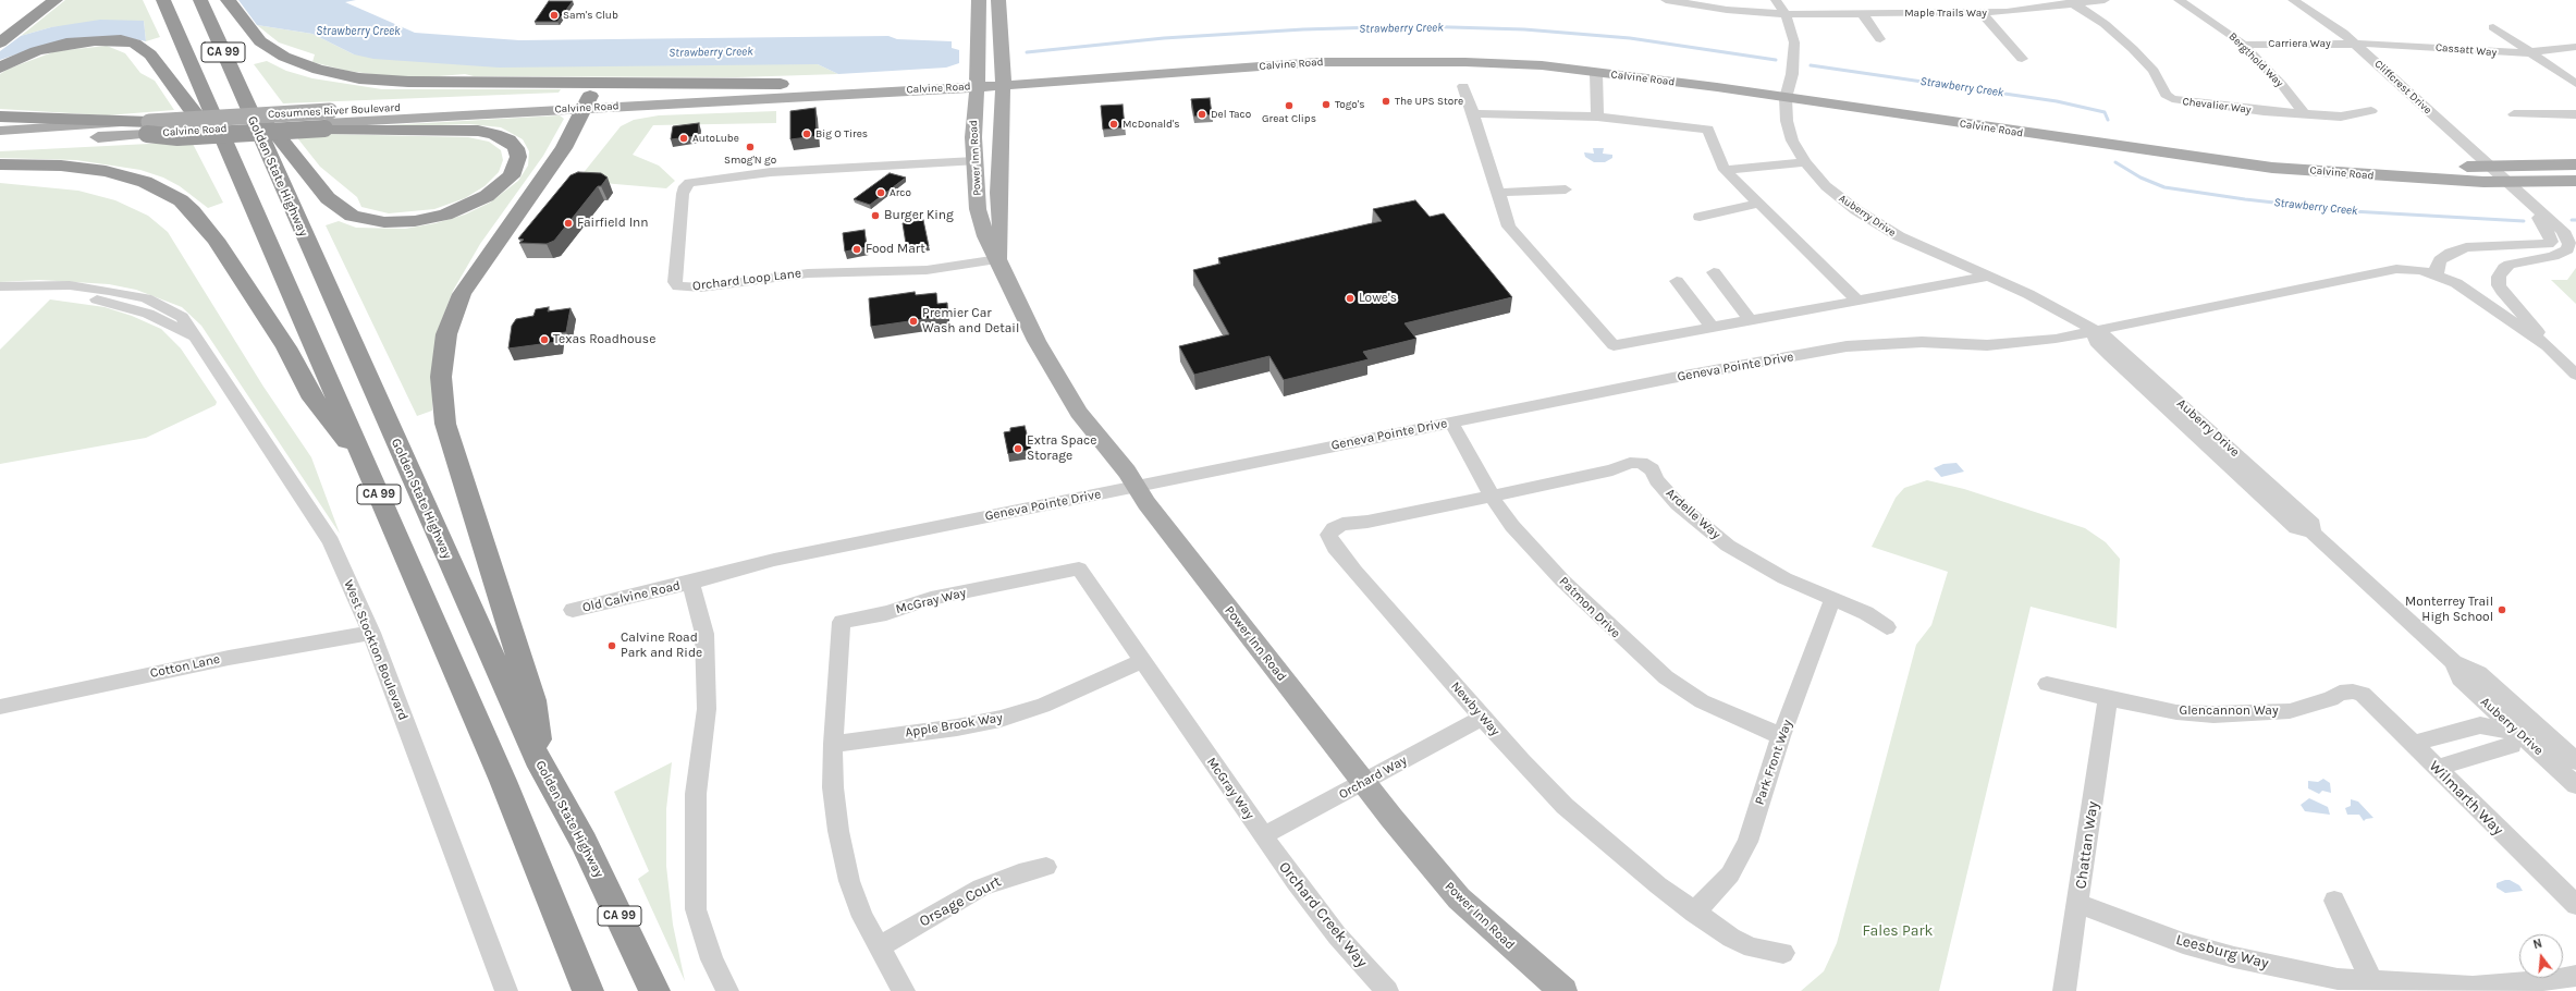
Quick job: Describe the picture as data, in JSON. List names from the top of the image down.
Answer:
{
  "streets": {
    "highway": ["CA 99", "Golden State Highway"],
    "main road": ["Calvine Road", "Power Inn Road"],
    "street": [
      "Maple Trails Way",
      "Carriera Way",
      "Cassatt Way",
      "Bergthold Way",
      "Cliffcrest Drive",
      "Chevalier Way",
      "Auberry Drive",
      "Orchard Loop Lane",
      "Geneva Pointe Drive",
      "Ardelle Way",
      "Old Calvine Road",
      "McGray Way",
      "Patmon Drive",
      "West Stockton Boulevard",
      "Cotton Lane",
      "Newby Way",
      "Glencannon Way",
      "Apple Brook Way",
      "Park Front Way",
      "Orchard Way",
      "Wilmarth Way",
      "Chattan Way",
      "Orsage Court",
      "Orchard Creek Way",
      "Leesburg Way"
    ]
  },
  "crossings": [
    ["Maple Trails Way", "Chevalier Way"],
    ["Maple Trails Way", "Auberry Drive"],
    ["Carriera Way", "Cassatt Way"],
    ["Carriera Way", "Bergthold Way"],
    ["Carriera Way", "Cliffcrest Drive"],
    ["Cassatt Way", "Cliffcrest Drive"],
    ["Bergthold Way", "Chevalier Way"],
    ["Calvine Road", "Cliffcrest Drive"],
    ["Calvine Road", "Power Inn Road"],
    ["Calvine Road", "Auberry Drive"],
    ["Power Inn Road", "Orchard Loop Lane"],
    ["Power Inn Road", "Geneva Pointe Drive"],
    ["Power Inn Road", "Orchard Way"],
    ["Auberry Drive", "Geneva Pointe Drive"],
    ["Geneva Pointe Drive", "Old Calvine Road"],
    ["Geneva Pointe Drive", "Patmon Drive"],
    ["Ardelle Way", "Patmon Drive"],
    ["Ardelle Way", "Newby Way"],
    ["Ardelle Way", "Park Front Way"],
    ["McGray Way", "Apple Brook Way"],
    ["McGray Way", "Orchard Way"],
    ["McGray Way", "Orsage Court"],
    ["McGray Way", "Orchard Creek Way"],
    ["Patmon Drive", "Newby Way"],
    ["Patmon Drive", "Park Front Way"],
    ["West Stockton Boulevard", "Cotton Lane"],
    ["Newby Way", "Park Front Way"],
    ["Newby Way", "Orchard Way"],
    ["Glencannon Way", "Wilmarth Way"],
    ["Glencannon Way", "Chattan Way"],
    ["Orchard Way", "Orchard Creek Way"],
    ["Chattan Way", "Leesburg Way"]
  ],
  "water": ["Strawberry Creek"],
  "parks": ["Fales Park"],
  "places": [
    "Sam's Club",
    "The UPS Store",
    "Togo's",
    "Great Clips",
    "Del Taco",
    "McDonald's",
    "Big O Tires",
    "AutoLube",
    "Smog'N go",
    "Arco",
    "Burger King",
    "Fairfield Inn",
    "Food Mart",
    "Lowe's",
    "Premier Car Wash and Detail",
    "Texas Roadhouse",
    "Extra Space Storage",
    "Monterrey Trail High School",
    "Calvine Road Park and Ride"
  ],
  "north": "top"
}
